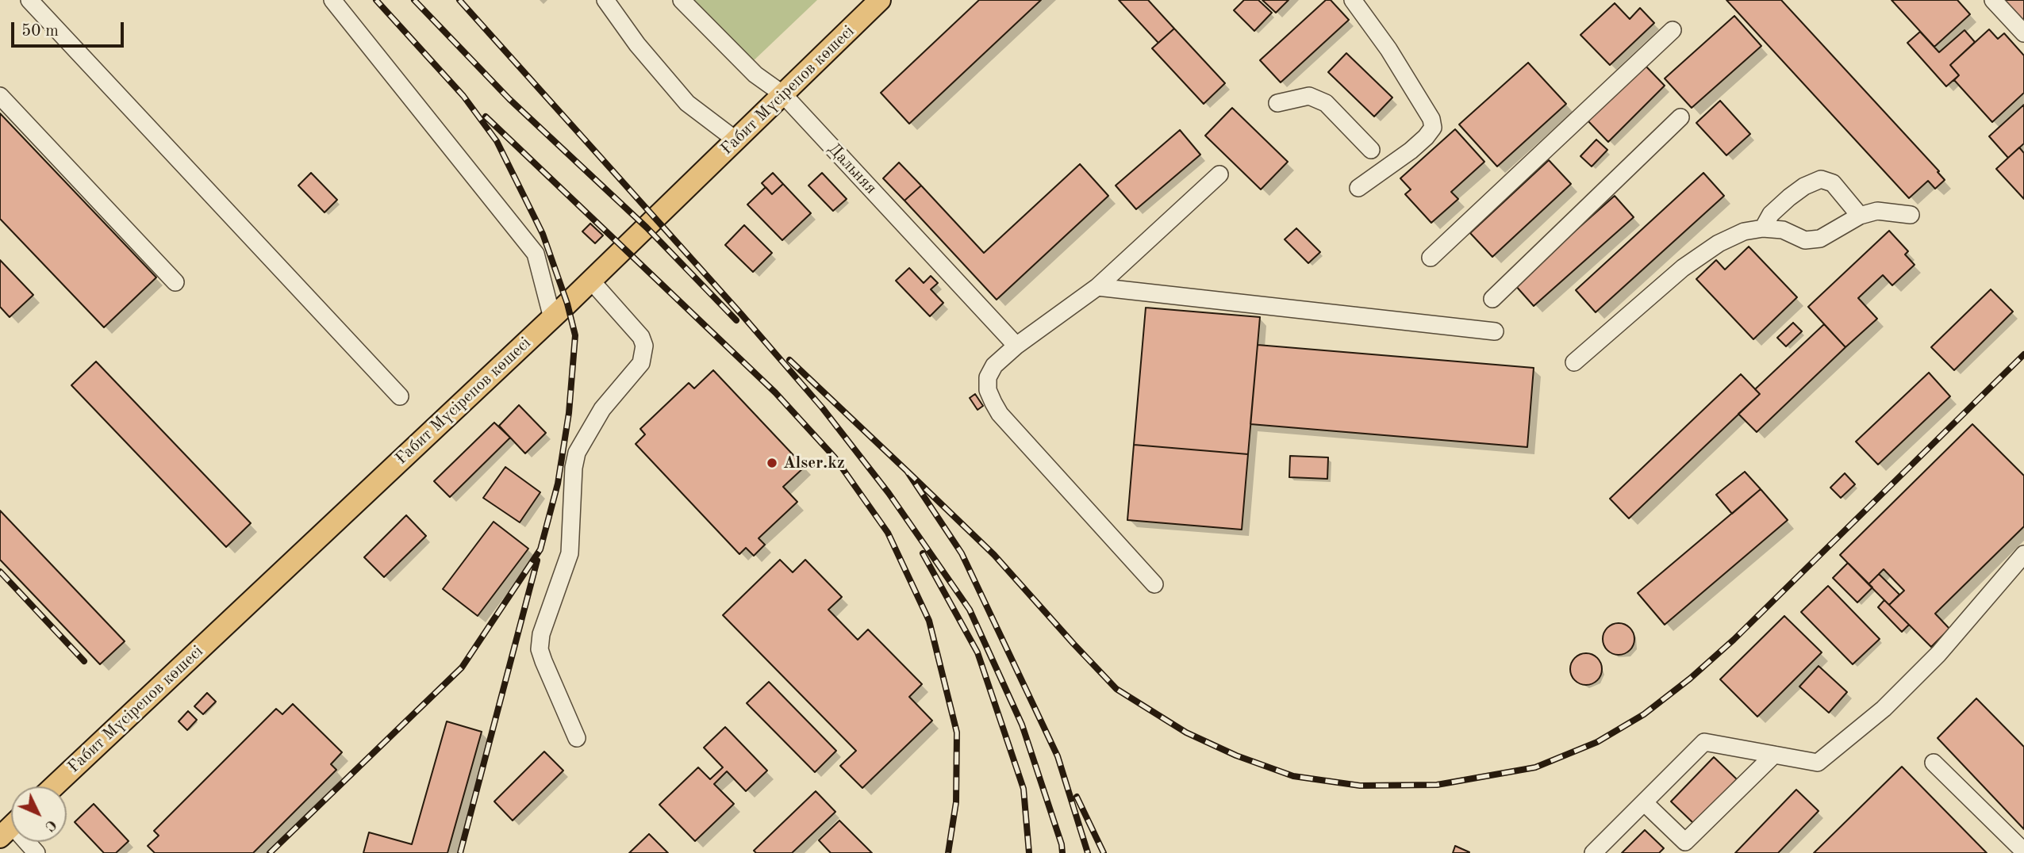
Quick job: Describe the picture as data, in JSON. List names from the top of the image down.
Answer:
{
  "streets": {
    "main road": ["Ғабит Мүсірепов көшесі"],
    "street": ["Дальняя"]
  },
  "crossings": [
    ["Ғабит Мүсірепов көшесі", "Дальняя"]
  ],
  "places": ["Alser.kz"],
  "scale_bar": "50 m",
  "north": "bottom right"
}
